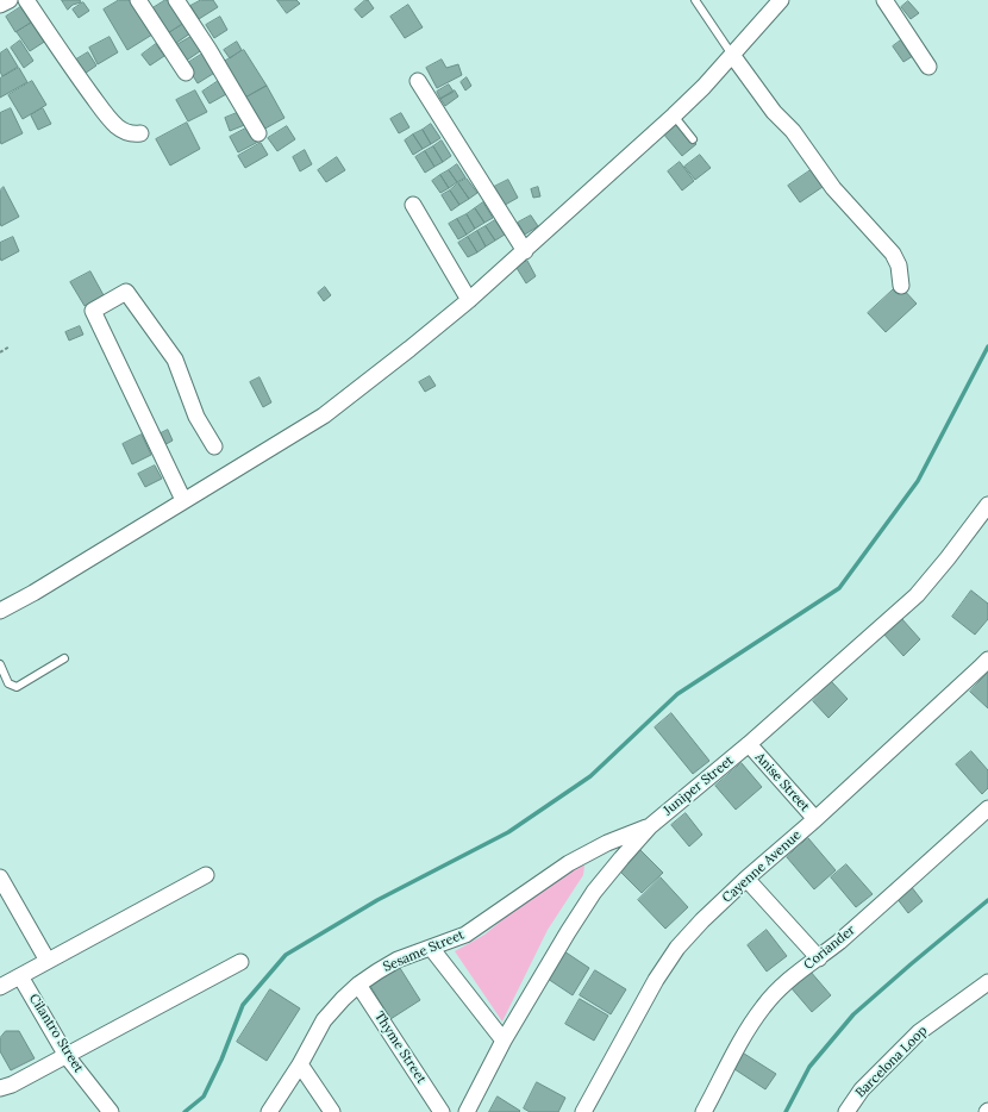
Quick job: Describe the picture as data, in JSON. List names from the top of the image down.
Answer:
{
  "streets": {
    "street": [
      "Anise Street",
      "Juniper Street",
      "Cayenne Avenue",
      "Coriander",
      "Sesame Street",
      "Cilantro Street",
      "Thyme Street",
      "Barcelona Loop"
    ]
  },
  "crossings": [
    ["Anise Street", "Juniper Street"],
    ["Anise Street", "Cayenne Avenue"],
    ["Juniper Street", "Sesame Street"],
    ["Sesame Street", "Thyme Street"]
  ]
}
